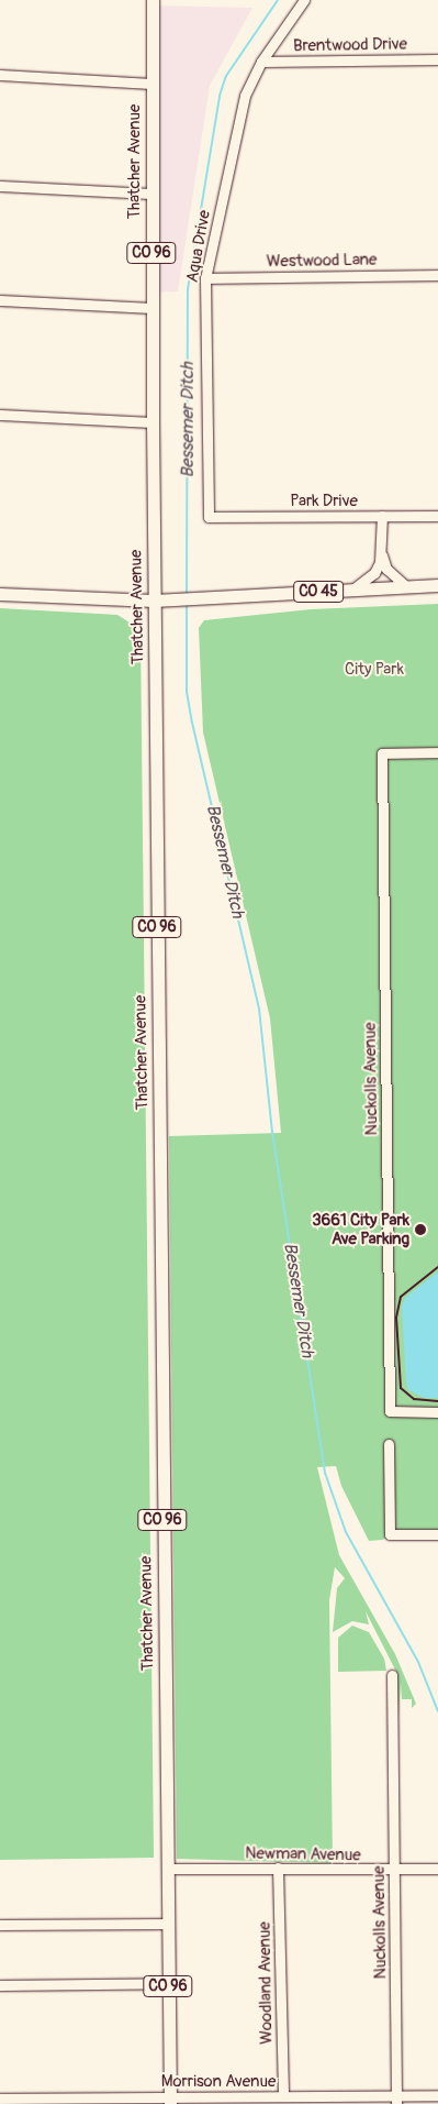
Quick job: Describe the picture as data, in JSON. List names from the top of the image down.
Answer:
{
  "streets": {
    "main road": ["Thatcher Avenue", "CO 96", "CO 45"],
    "street": [
      "Brentwood Drive",
      "Aqua Drive",
      "Westwood Lane",
      "Park Drive",
      "Nuckolls Avenue",
      "Newman Avenue",
      "Woodland Avenue",
      "Morrison Avenue"
    ]
  },
  "crossings": [
    ["Brentwood Drive", "Aqua Drive"],
    ["Thatcher Avenue", "CO 45"],
    ["Thatcher Avenue", "Newman Avenue"],
    ["Thatcher Avenue", "Morrison Avenue"],
    ["Aqua Drive", "Westwood Lane"],
    ["Aqua Drive", "Park Drive"],
    ["Nuckolls Avenue", "Newman Avenue"],
    ["Nuckolls Avenue", "Morrison Avenue"],
    ["Newman Avenue", "Woodland Avenue"],
    ["Woodland Avenue", "Morrison Avenue"]
  ],
  "water": ["Bessemer Ditch"],
  "parks": ["City Park"],
  "places": ["3661 City Park Ave Parking"]
}
